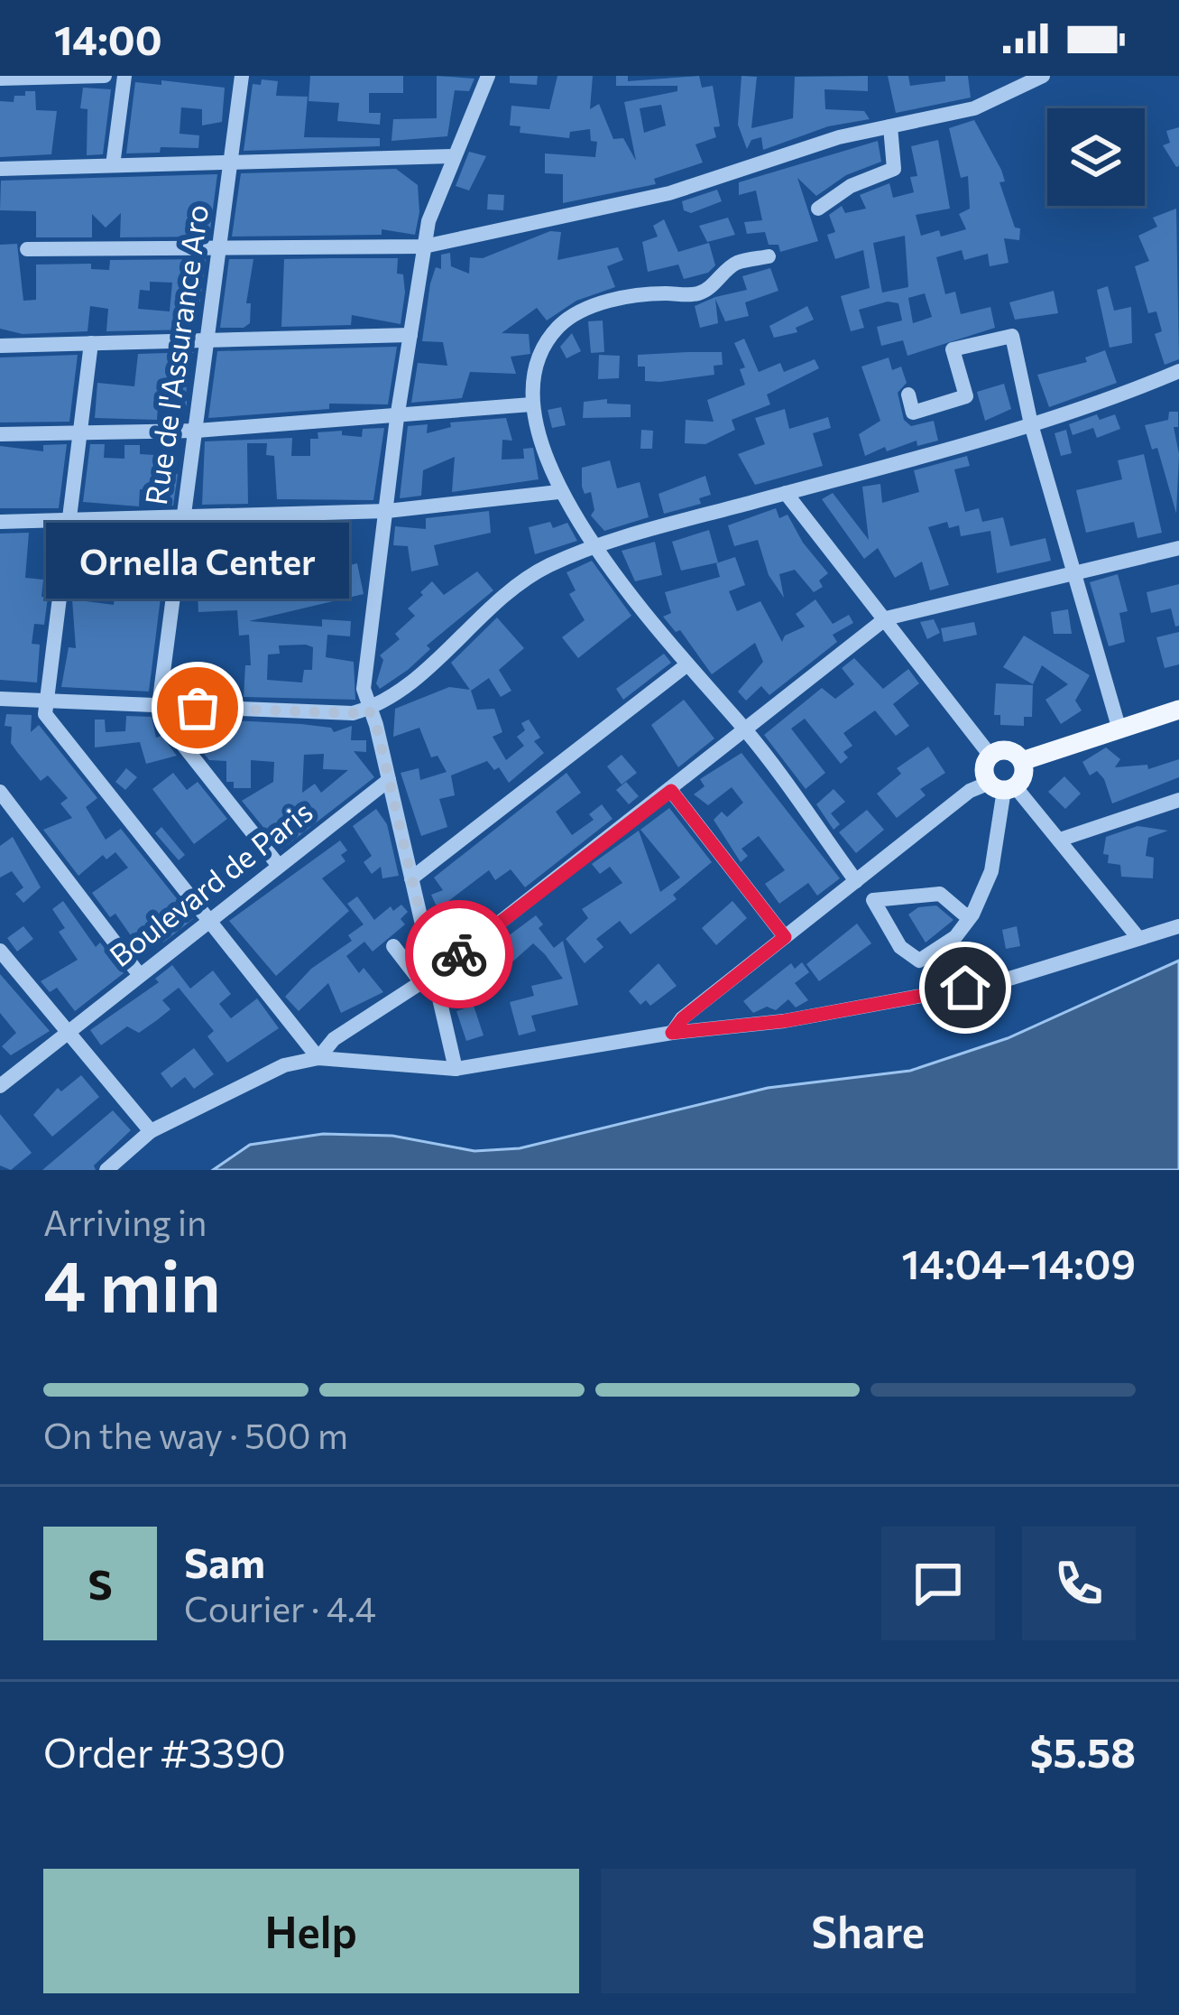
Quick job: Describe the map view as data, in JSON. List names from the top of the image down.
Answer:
{
  "streets": {
    "street": ["Rue de l'Assurance Aro", "Boulevard de Paris"]
  },
  "places": ["Ornella Center"],
  "page": {
    "status": "14:00",
    "bubble": "Ornella Center",
    "heading": ["4 min", "Arriving in", "14:04–14:09"],
    "panel": [
      "Sam",
      "Courier · 4.4",
      "Order #3390",
      "$5.58"
    ],
    "bar": "On the way · 500 m",
    "round": "S",
    "buttons": ["Help", "Share"]
  }
}
